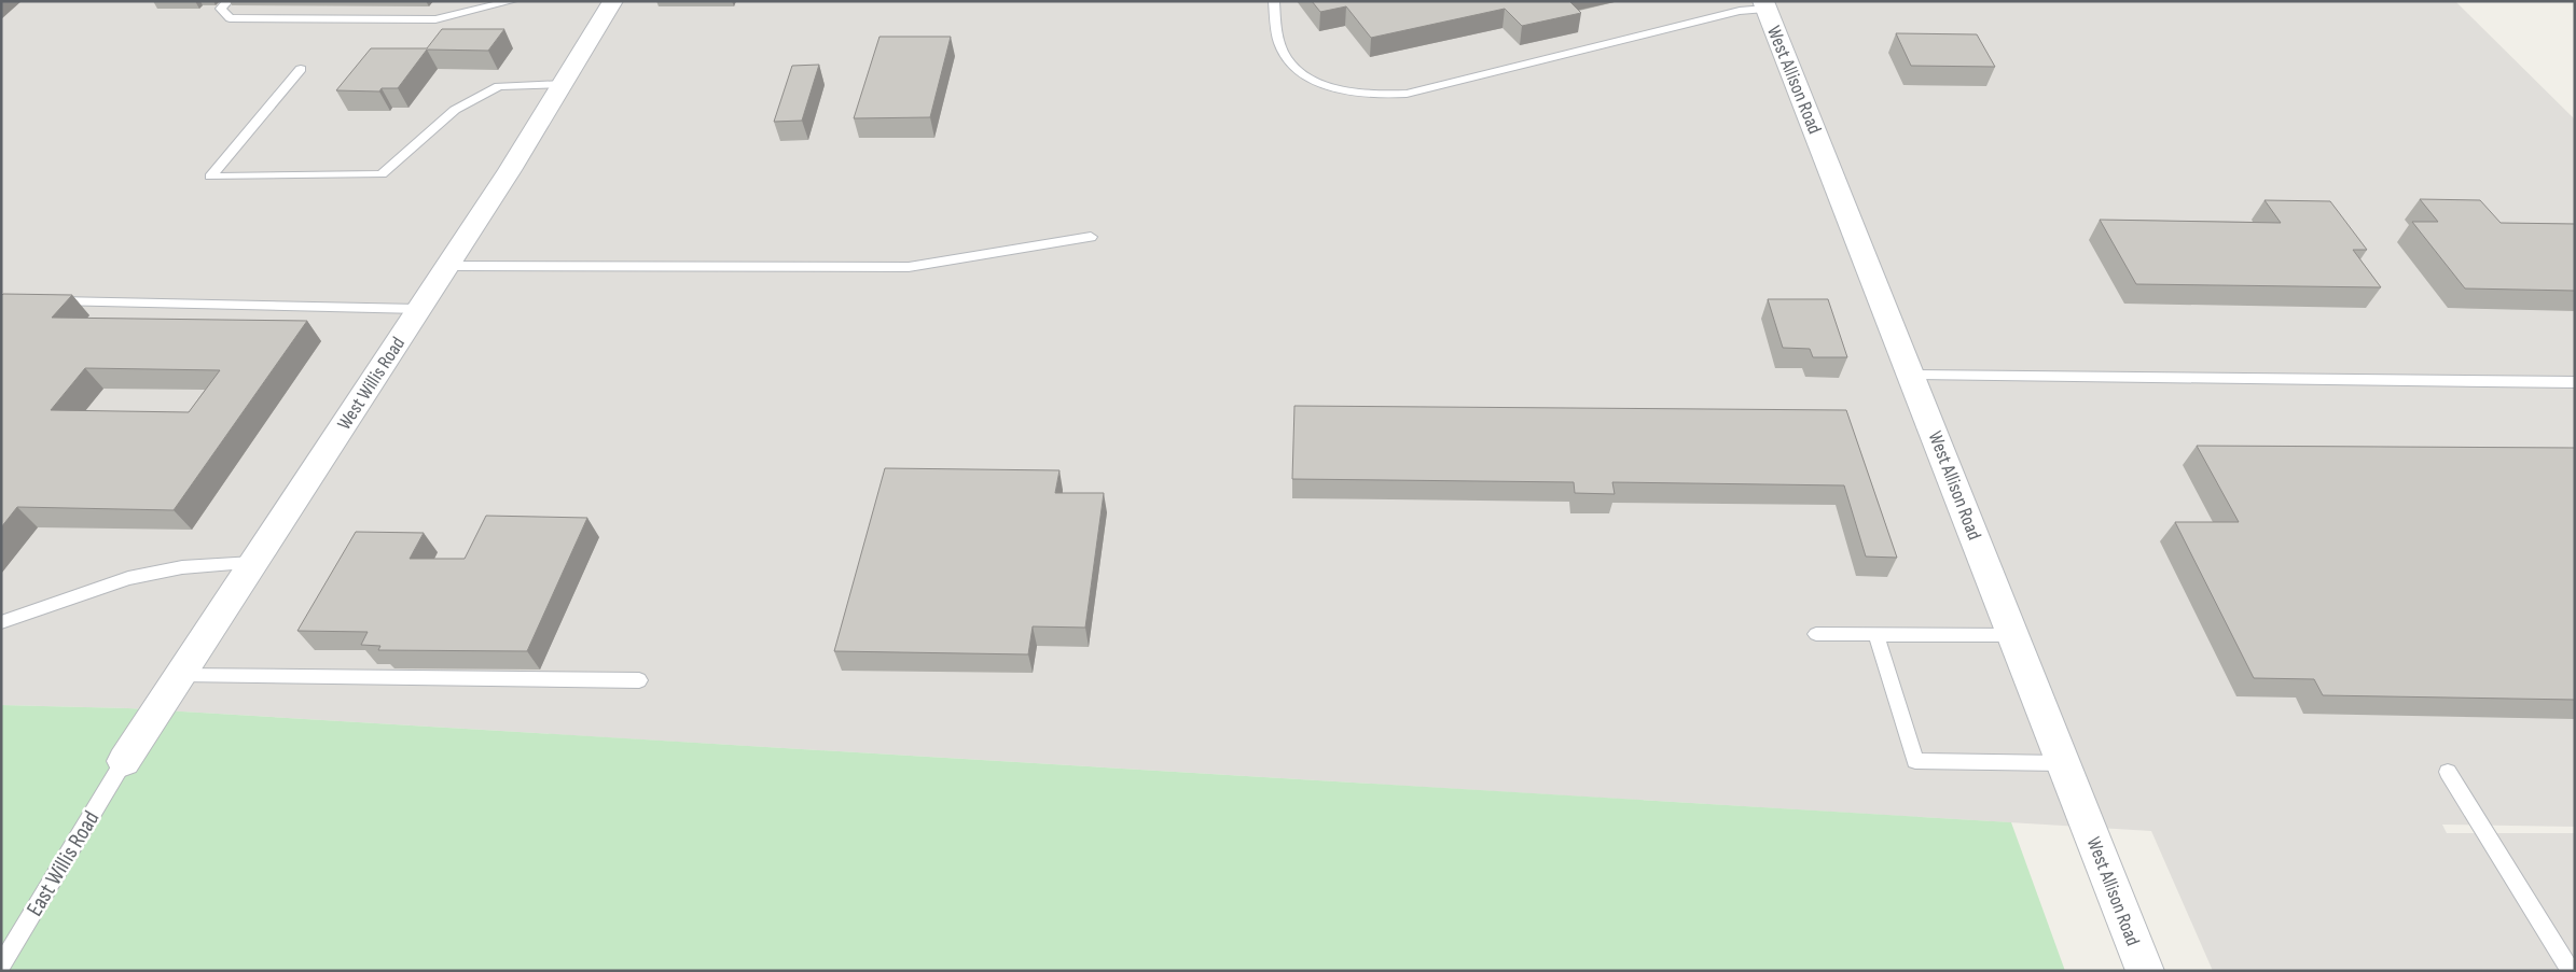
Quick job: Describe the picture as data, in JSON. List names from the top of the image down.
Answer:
{
  "streets": {
    "street": ["West Allison Road", "West Willis Road"],
    "lane": ["East Willis Road"]
  },
  "crossings": [
    ["West Willis Road", "East Willis Road"]
  ]
}
